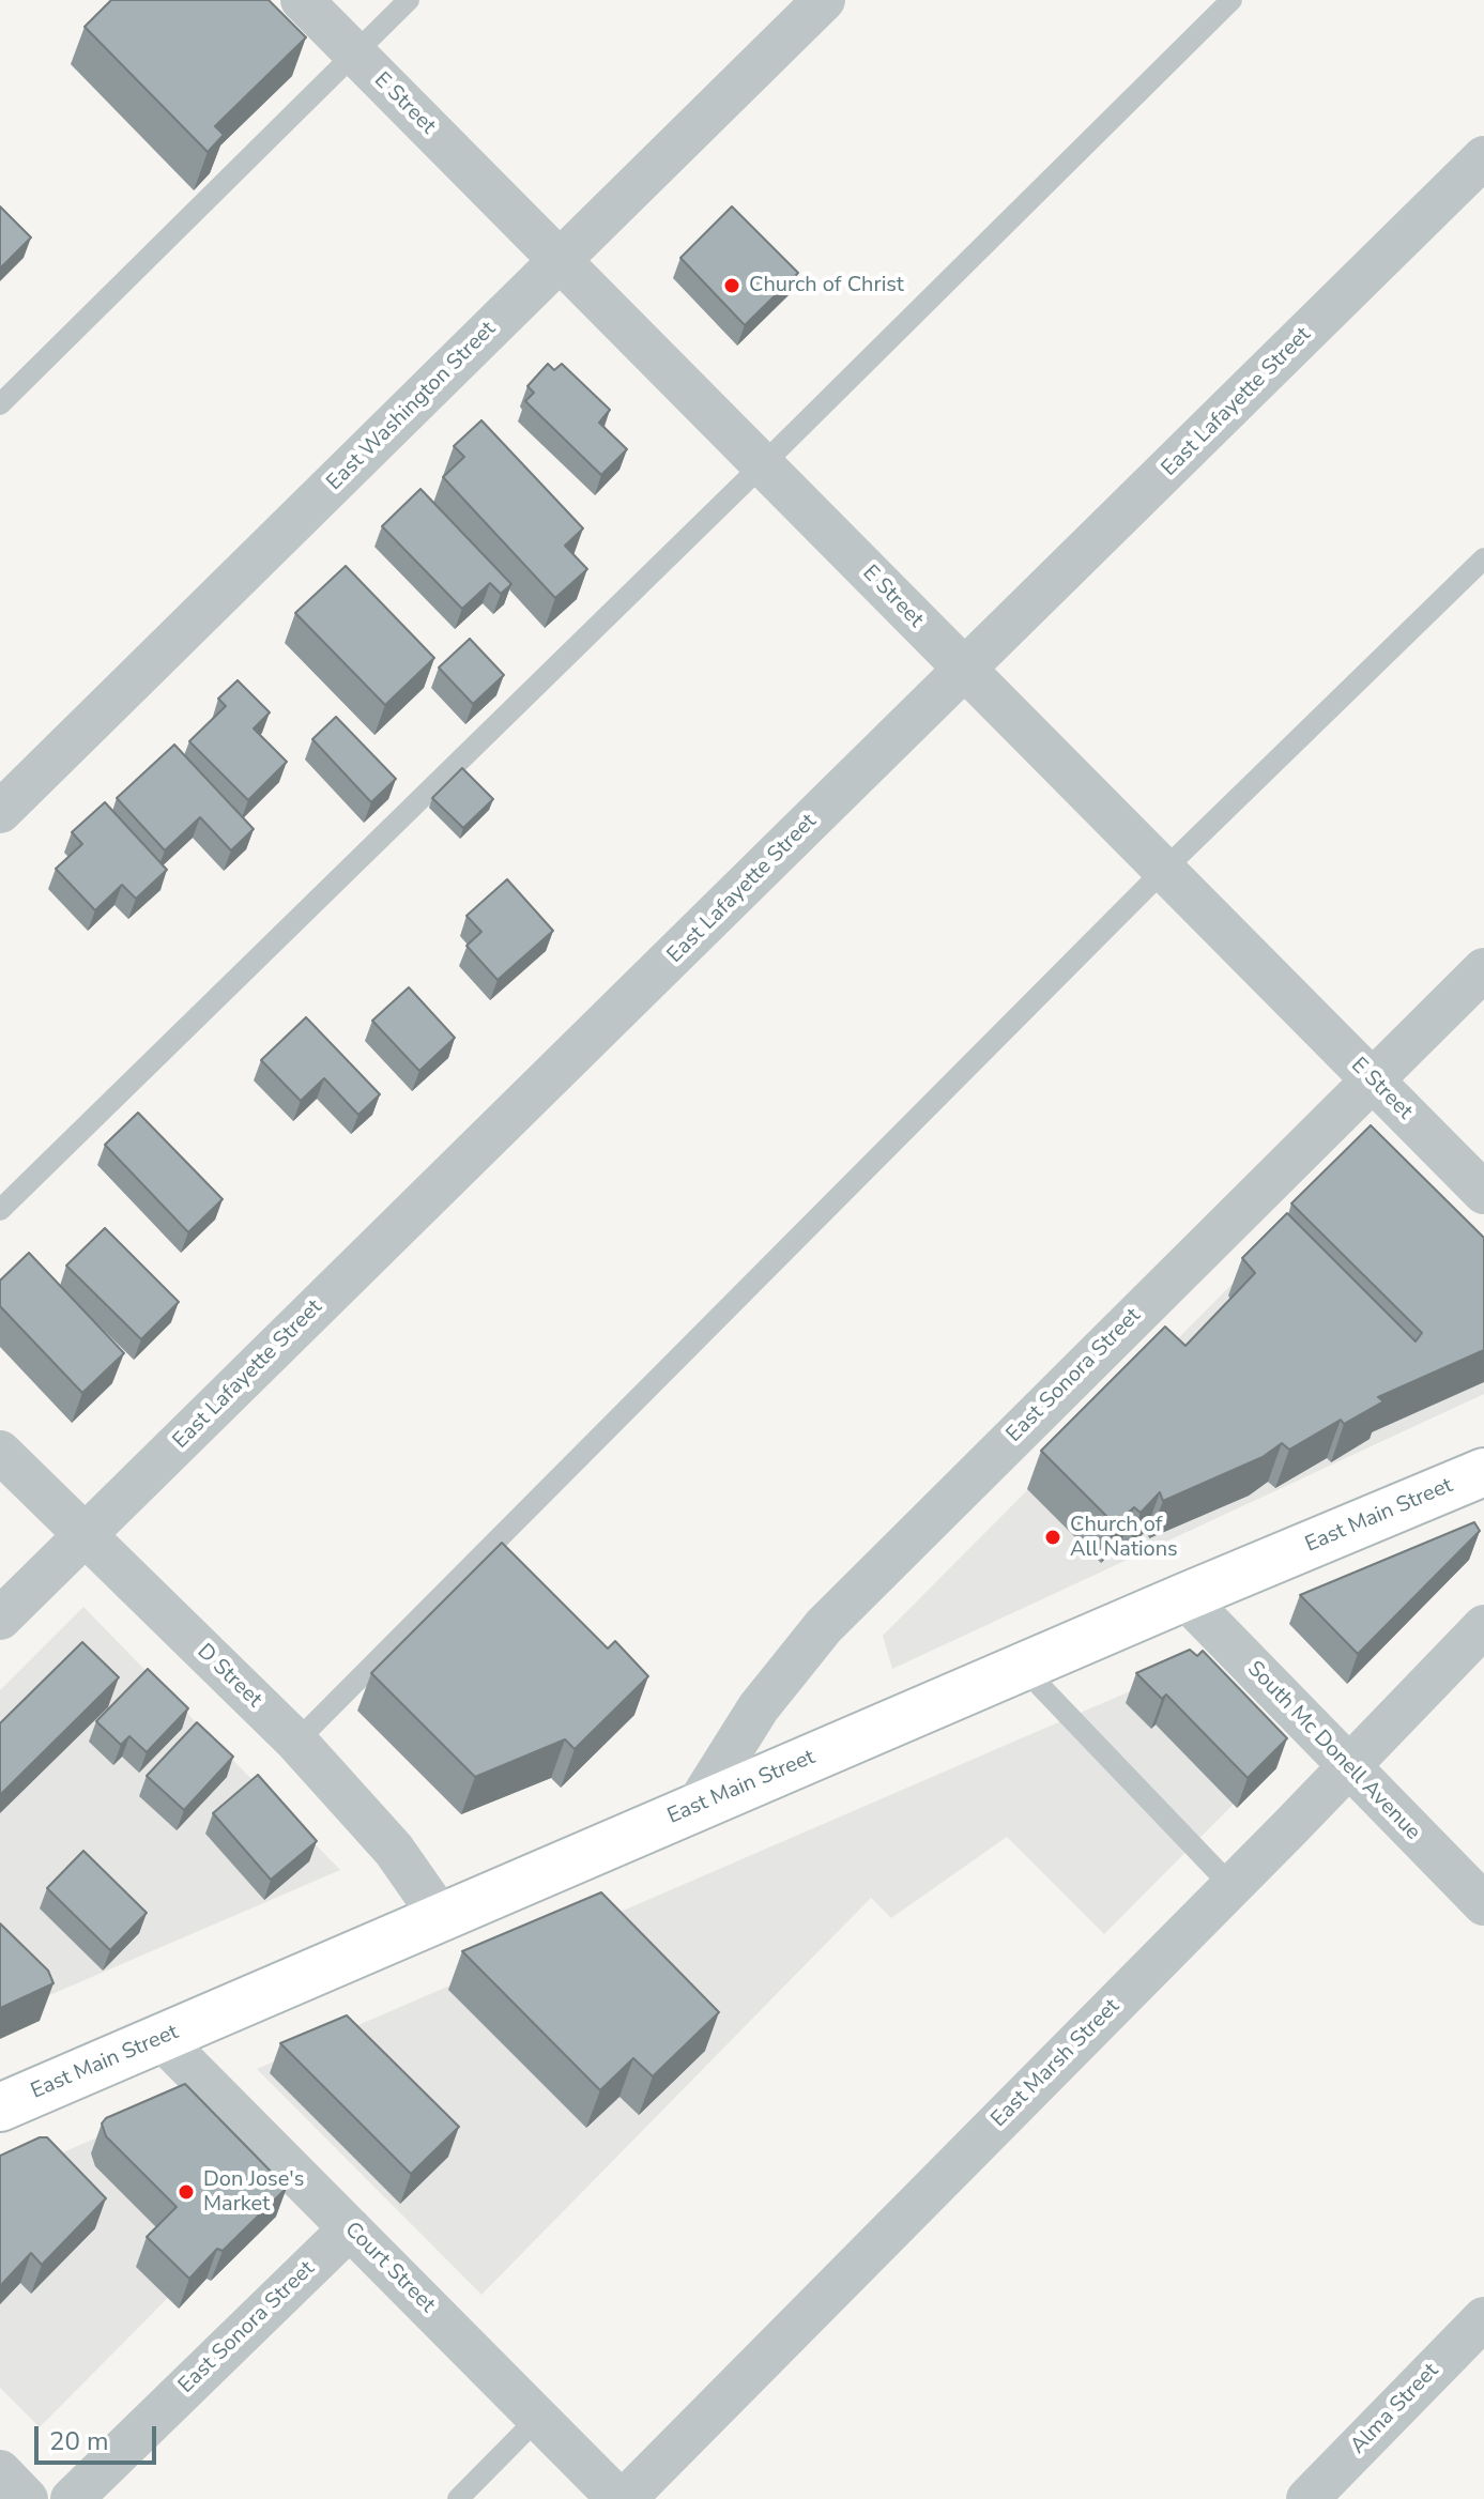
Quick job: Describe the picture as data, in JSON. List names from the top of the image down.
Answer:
{
  "streets": {
    "main road": ["East Main Street"],
    "street": [
      "E Street",
      "East Lafayette Street",
      "East Washington Street",
      "East Sonora Street",
      "D Street",
      "South Mc Donell Avenue",
      "East Marsh Street",
      "Court Street",
      "Alma Street"
    ]
  },
  "crossings": [
    ["E Street", "East Lafayette Street"],
    ["E Street", "East Washington Street"],
    ["E Street", "East Sonora Street"],
    ["East Lafayette Street", "D Street"],
    ["East Sonora Street", "East Main Street"],
    ["East Sonora Street", "Court Street"],
    ["East Main Street", "D Street"],
    ["East Main Street", "South Mc Donell Avenue"],
    ["East Main Street", "Court Street"],
    ["South Mc Donell Avenue", "East Marsh Street"],
    ["East Marsh Street", "Court Street"]
  ],
  "places": ["Church of Christ", "Church of All Nations", "Don Jose's Market"],
  "scale_bar": "20 m"
}
